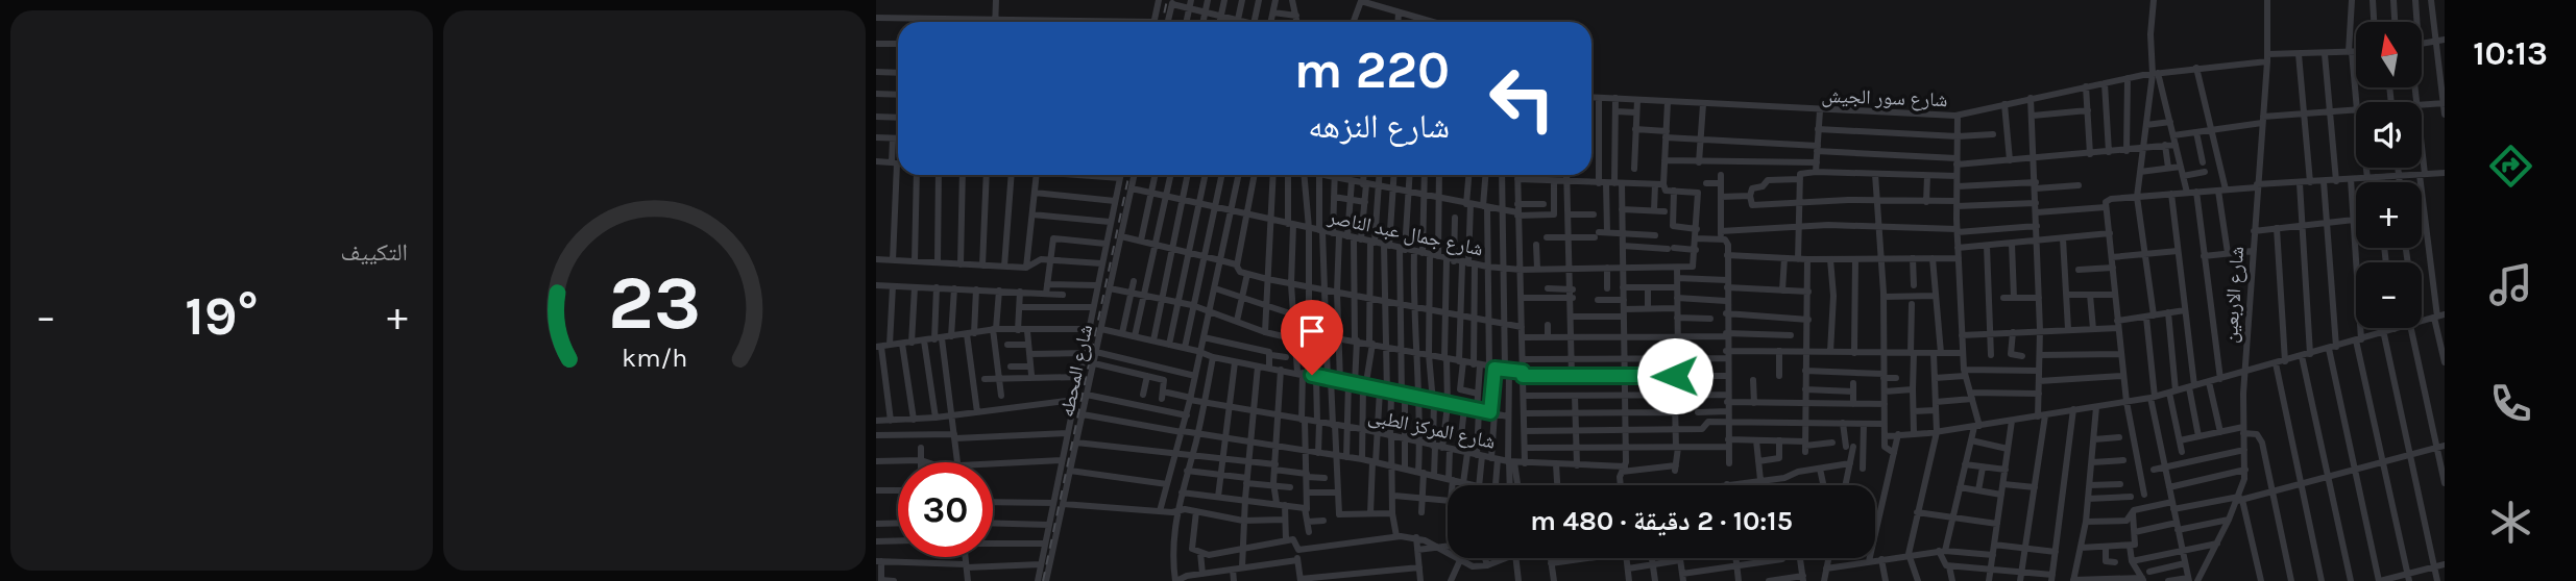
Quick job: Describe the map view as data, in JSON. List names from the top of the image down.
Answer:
{
  "streets": {
    "street": [
      "شارع سور الجيش",
      "شارع جمال عبد الناصر",
      "شارع الاربعين",
      "شارع المحطه",
      "شارع المركز الطبى"
    ]
  },
  "crossings": [
    ["شارع سور الجيش", "شارع الاربعين"],
    ["شارع جمال عبد الناصر", "شارع المحطه"]
  ],
  "north": "top",
  "page": {
    "tabs": "10:13",
    "tile": "التكييف",
    "map_buttons": ["+", "−"],
    "turn": ["220 m", "شارع النزهه"],
    "heat": ["−", "19°", "+"],
    "limit": "30",
    "trip": "10:15 · 2 دقيقة · 480 m",
    "gauge": ["23", "km/h"]
  }
}
